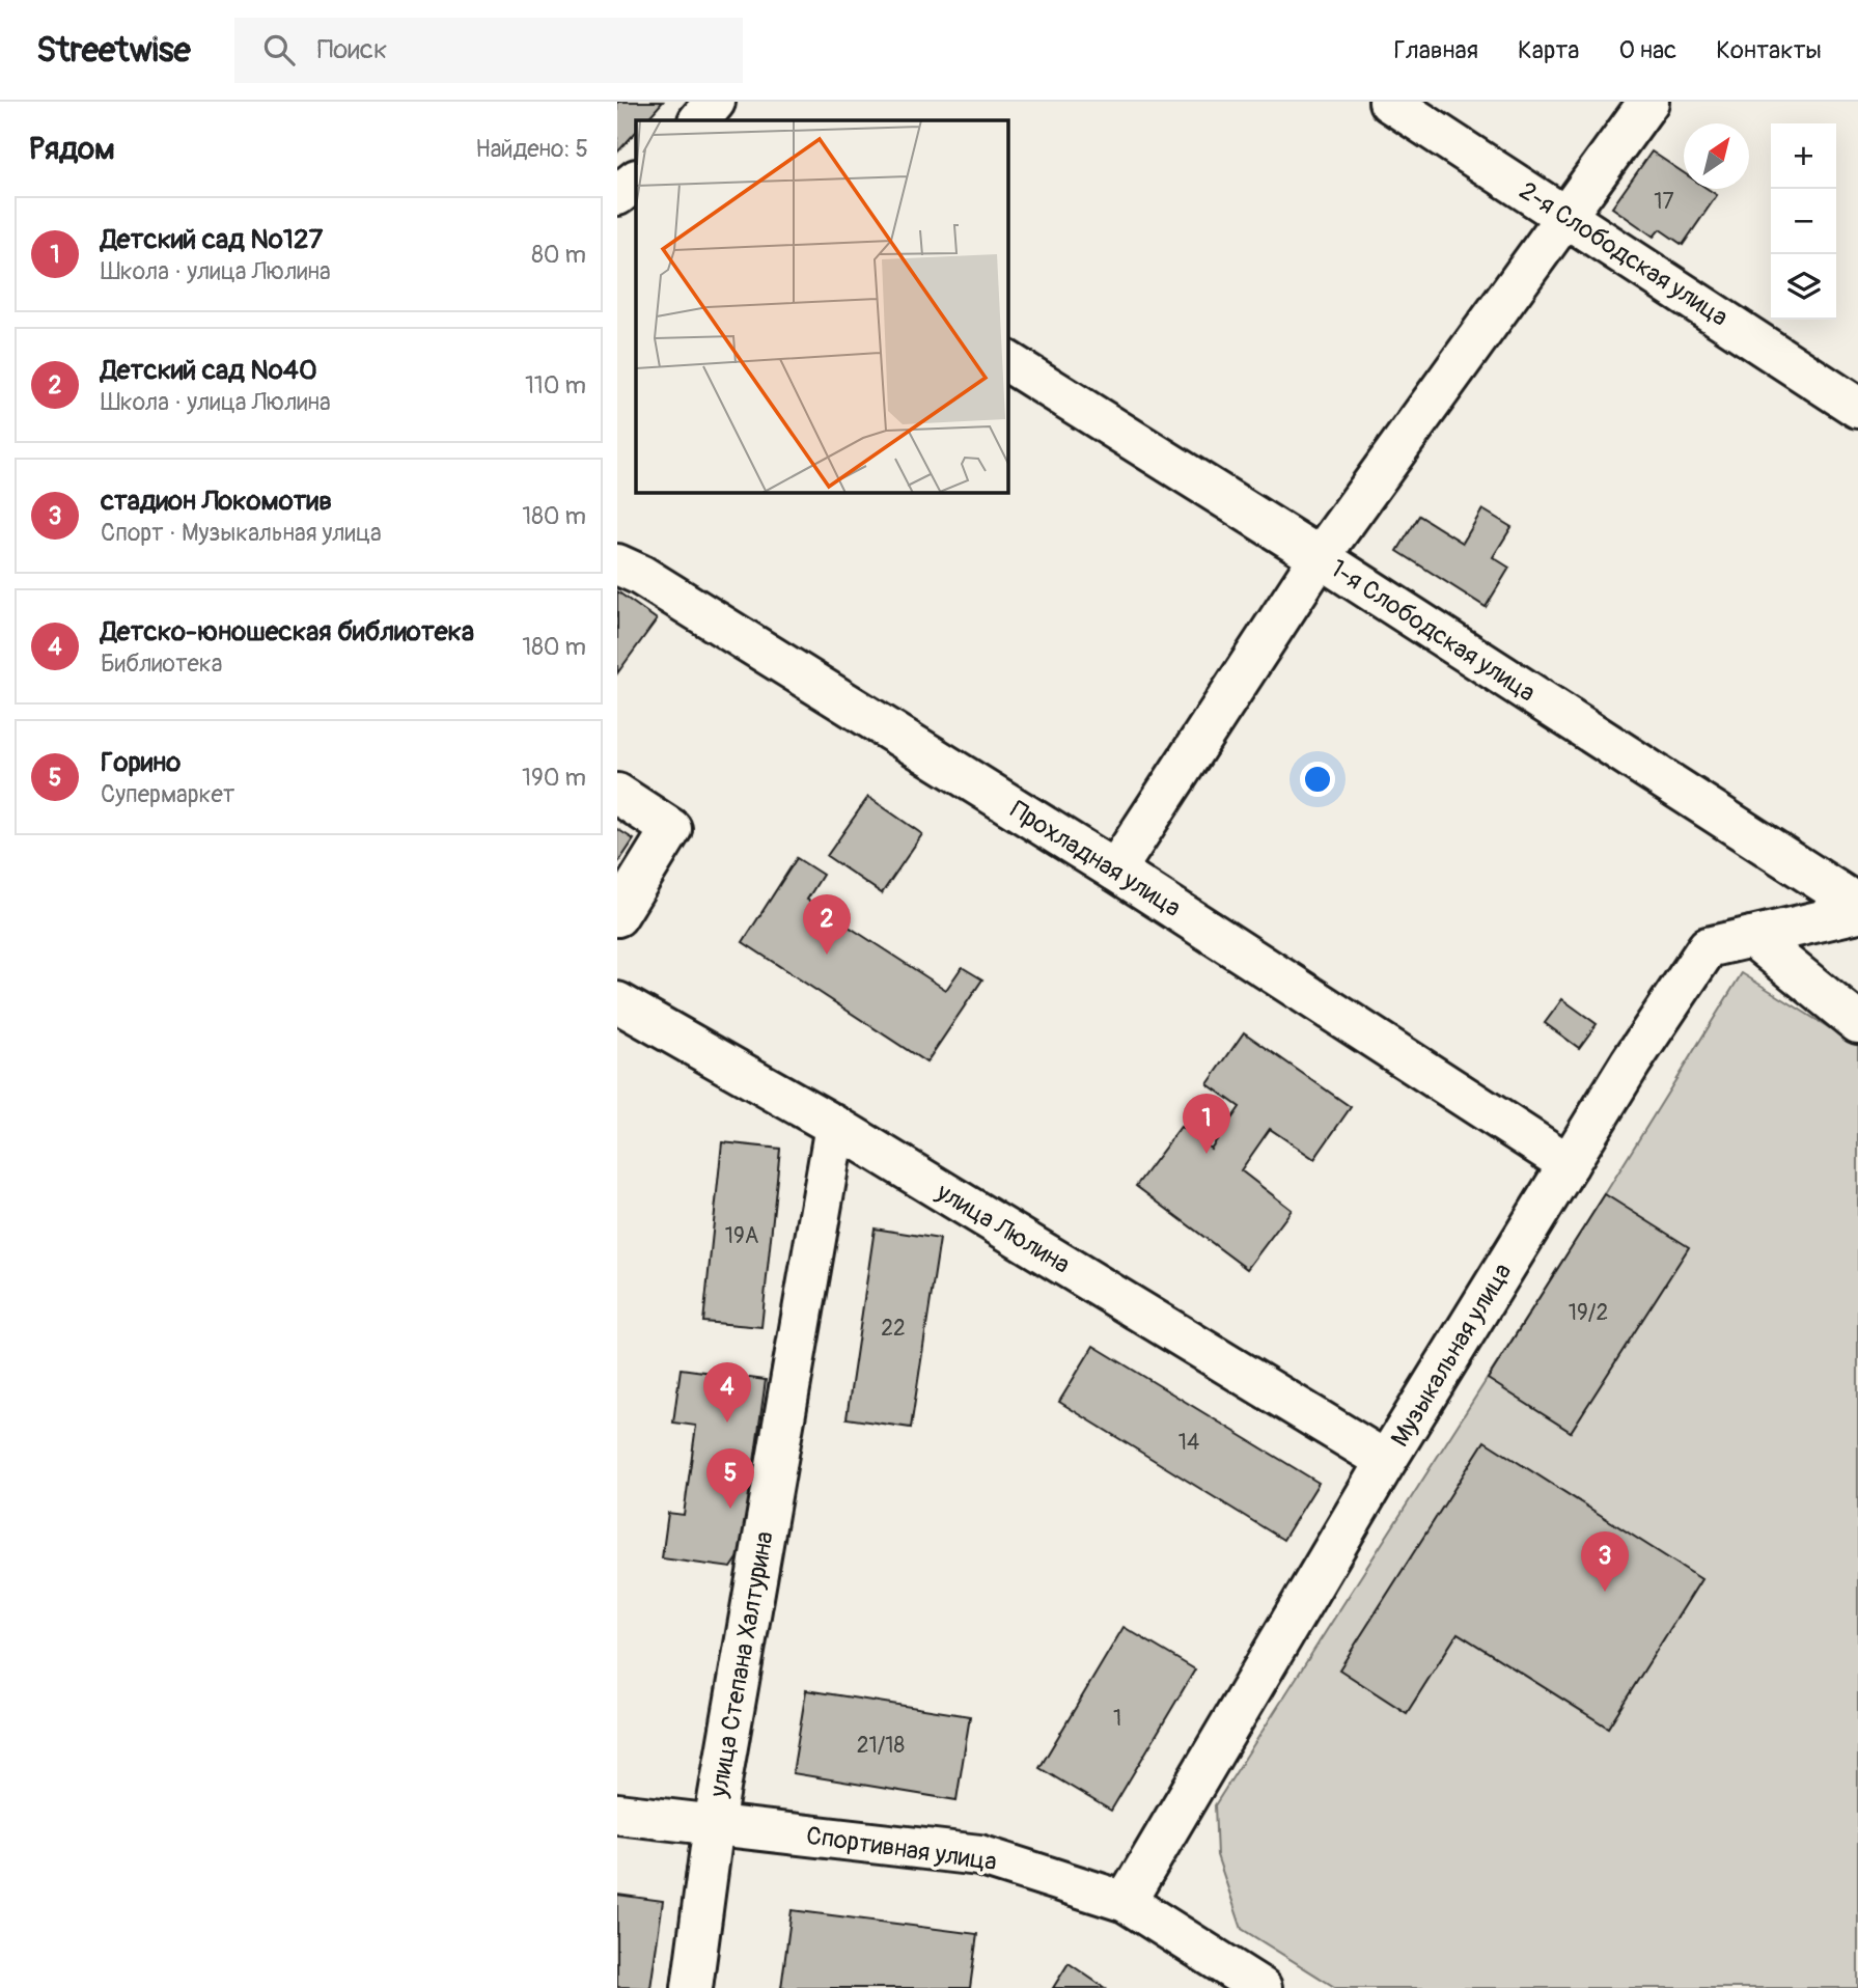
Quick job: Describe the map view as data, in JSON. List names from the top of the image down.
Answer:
{
  "streets": {
    "street": [
      "2-я Слободская улица",
      "1-я Слободская улица",
      "Прохладная улица",
      "улица Люлина",
      "Музыкальная улица",
      "улица Степана Халтурина",
      "Спортивная улица"
    ]
  },
  "crossings": [
    ["Прохладная улица", "Музыкальная улица"],
    ["улица Люлина", "Музыкальная улица"],
    ["улица Люлина", "улица Степана Халтурина"],
    ["Музыкальная улица", "Спортивная улица"],
    ["улица Степана Халтурина", "Спортивная улица"]
  ],
  "house_numbers": [
    "17",
    "19А",
    "19/2",
    "22",
    "14",
    "1",
    "21/18"
  ],
  "north": "top right",
  "page": {
    "header": "Streetwise",
    "search": "Поиск",
    "nav": [
      "Главная",
      "Карта",
      "О нас",
      "Контакты"
    ],
    "heading": ["Рядом", "Найдено: 5"],
    "map_buttons": ["+", "−"],
    "list": [
      {
        "mark": "1",
        "name": "Детский сад №127",
        "note": "Школа · улица Люлина",
        "value": "80 m"
      },
      {
        "mark": "2",
        "name": "Детский сад №40",
        "note": "Школа · улица Люлина",
        "value": "110 m"
      },
      {
        "mark": "3",
        "name": "стадион Локомотив",
        "note": "Спорт · Музыкальная улица",
        "value": "180 m"
      },
      {
        "mark": "4",
        "name": "Детско-юношеская библиотека",
        "note": "Библиотека",
        "value": "180 m"
      },
      {
        "mark": "5",
        "name": "Горино",
        "note": "Супермаркет",
        "value": "190 m"
      }
    ],
    "pins": [
      "2",
      "1",
      "4",
      "5",
      "3"
    ]
  }
}
